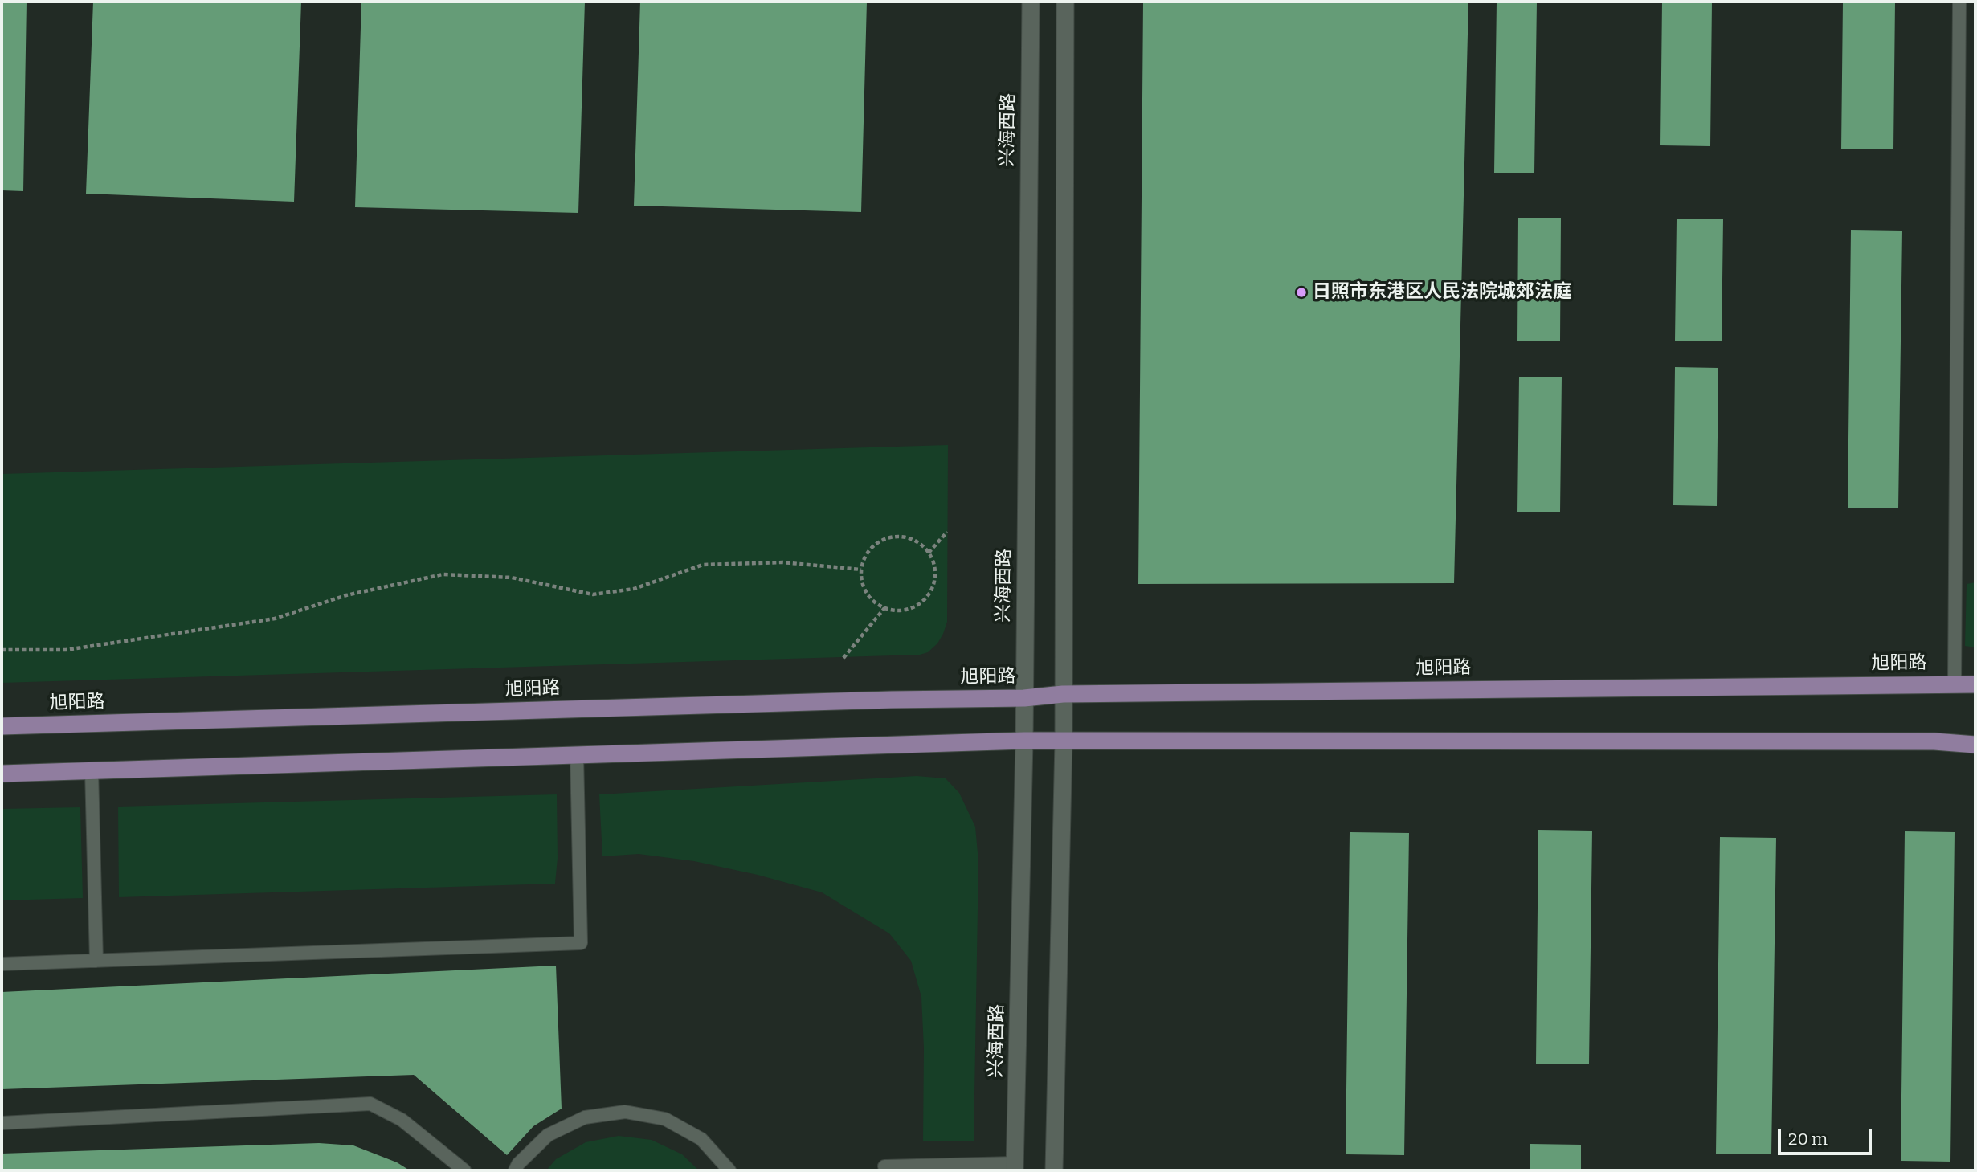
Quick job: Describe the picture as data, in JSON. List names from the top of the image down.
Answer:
{
  "streets": {
    "main road": ["兴海西路", "旭阳路"]
  },
  "crossings": [
    ["兴海西路", "旭阳路"]
  ],
  "places": ["日照市东港区人民法院城郊法庭"],
  "scale_bar": "20 m"
}
